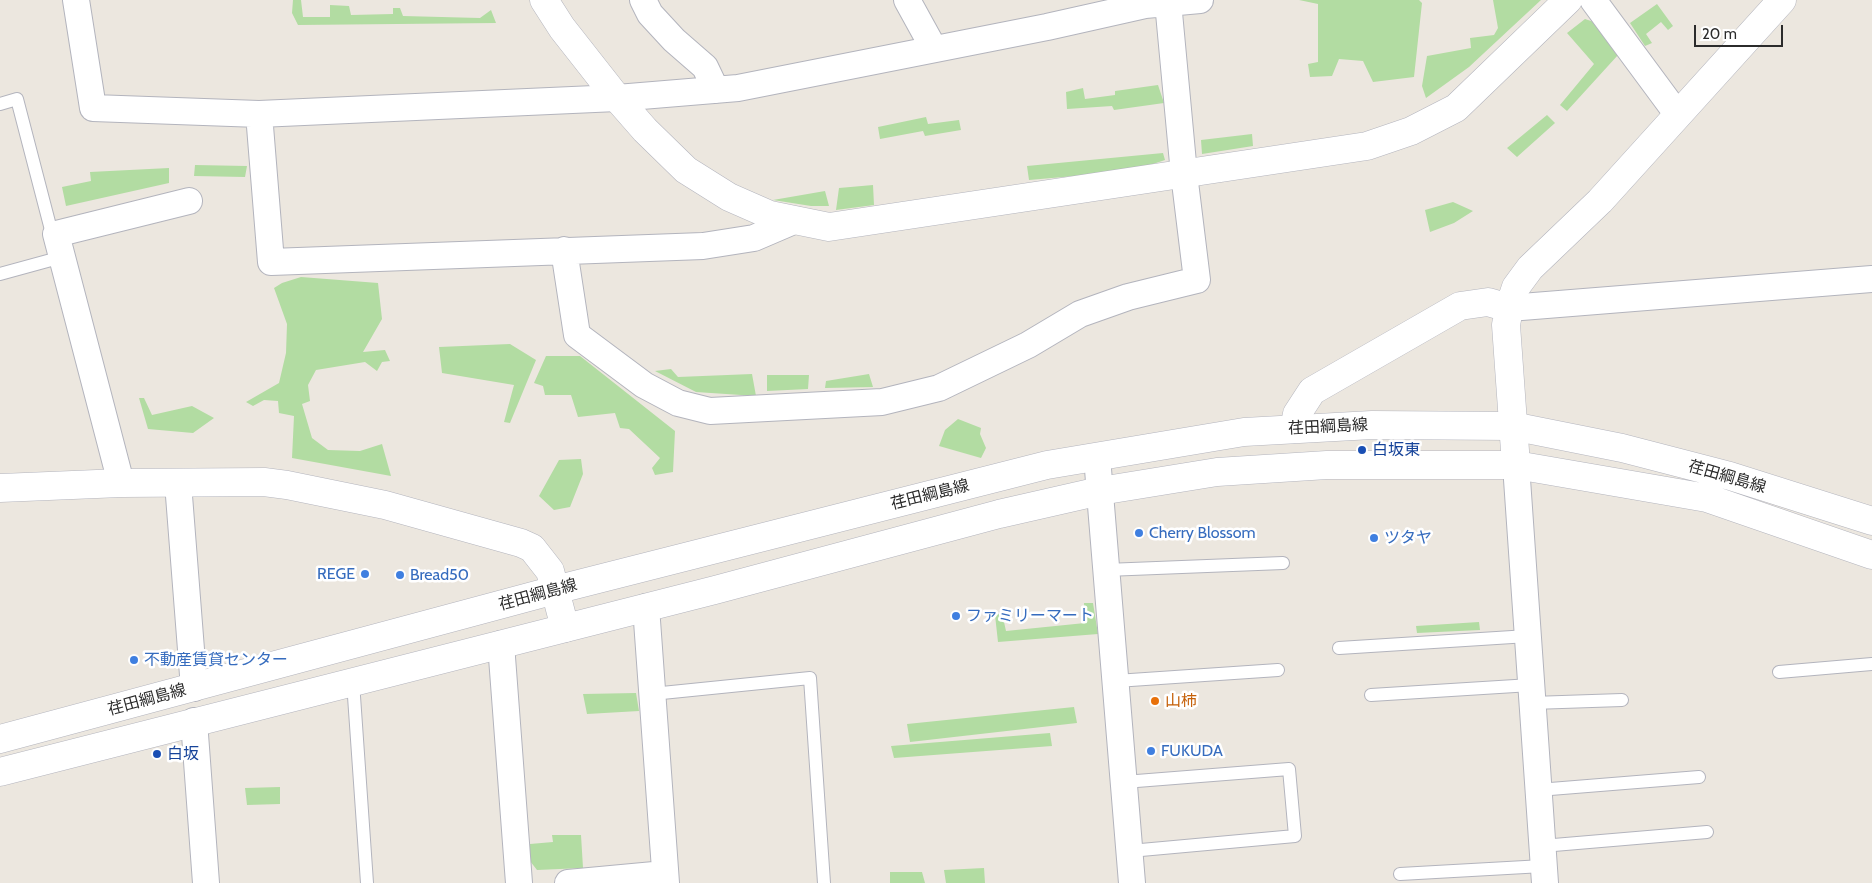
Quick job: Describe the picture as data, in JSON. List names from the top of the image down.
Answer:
{
  "streets": {
    "main road": ["荏田綱島線"]
  },
  "places": [
    "白坂東",
    "Cherry Blossom",
    "ツタヤ",
    "REGE",
    "Bread50",
    "ファミリーマート",
    "不動産賃貸センター",
    "山柿",
    "FUKUDA",
    "白坂"
  ],
  "scale_bar": "20 m"
}
